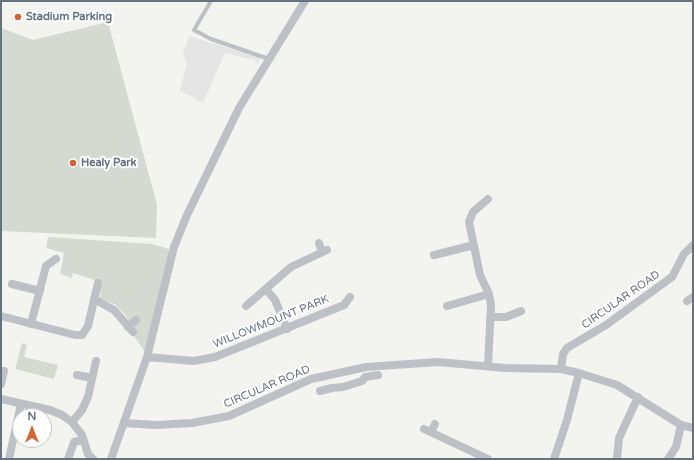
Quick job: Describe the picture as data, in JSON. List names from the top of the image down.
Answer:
{
  "streets": {
    "street": ["CIRCULAR ROAD", "WILLOWMOUNT PARK"]
  },
  "places": ["Stadium Parking", "Healy Park"],
  "north": "top"
}
